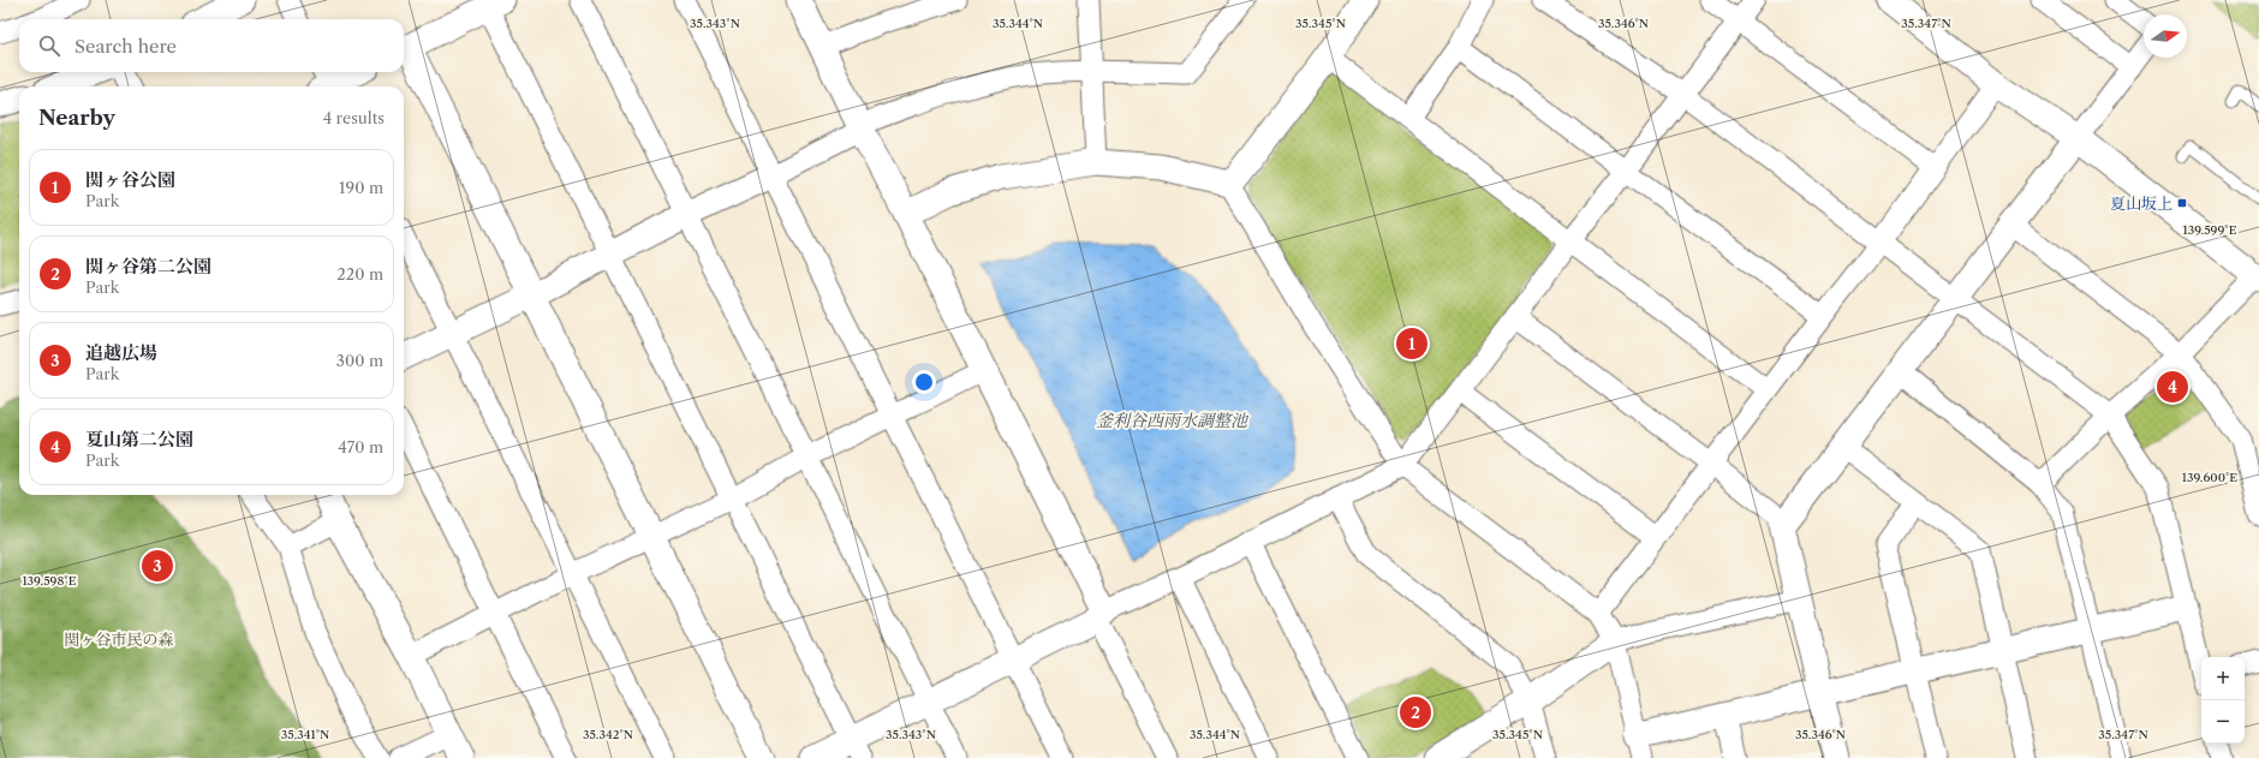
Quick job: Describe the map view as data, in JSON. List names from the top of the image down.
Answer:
{
  "water": ["釜利谷西雨水調整池"],
  "parks": ["関ヶ谷市民の森"],
  "places": {
    "transit": ["夏山坂上"]
  },
  "north": "right",
  "page": {
    "search": "Search here",
    "heading": ["Nearby", "4 results"],
    "list": [
      {
        "mark": "1",
        "name": "関ヶ谷公園",
        "note": "Park",
        "value": "190 m"
      },
      {
        "mark": "2",
        "name": "関ヶ谷第二公園",
        "note": "Park",
        "value": "220 m"
      },
      {
        "mark": "3",
        "name": "追越広場",
        "note": "Park",
        "value": "300 m"
      },
      {
        "mark": "4",
        "name": "夏山第二公園",
        "note": "Park",
        "value": "470 m"
      }
    ],
    "pins": [
      "1",
      "4",
      "3",
      "2"
    ],
    "map_buttons": ["+", "−"]
  },
  "coordinates": [
    "35.343°N",
    "35.344°N",
    "35.345°N",
    "35.346°N",
    "35.347°N",
    "139.599°E",
    "139.600°E",
    "139.598°E",
    "35.341°N",
    "35.342°N"
  ]
}
